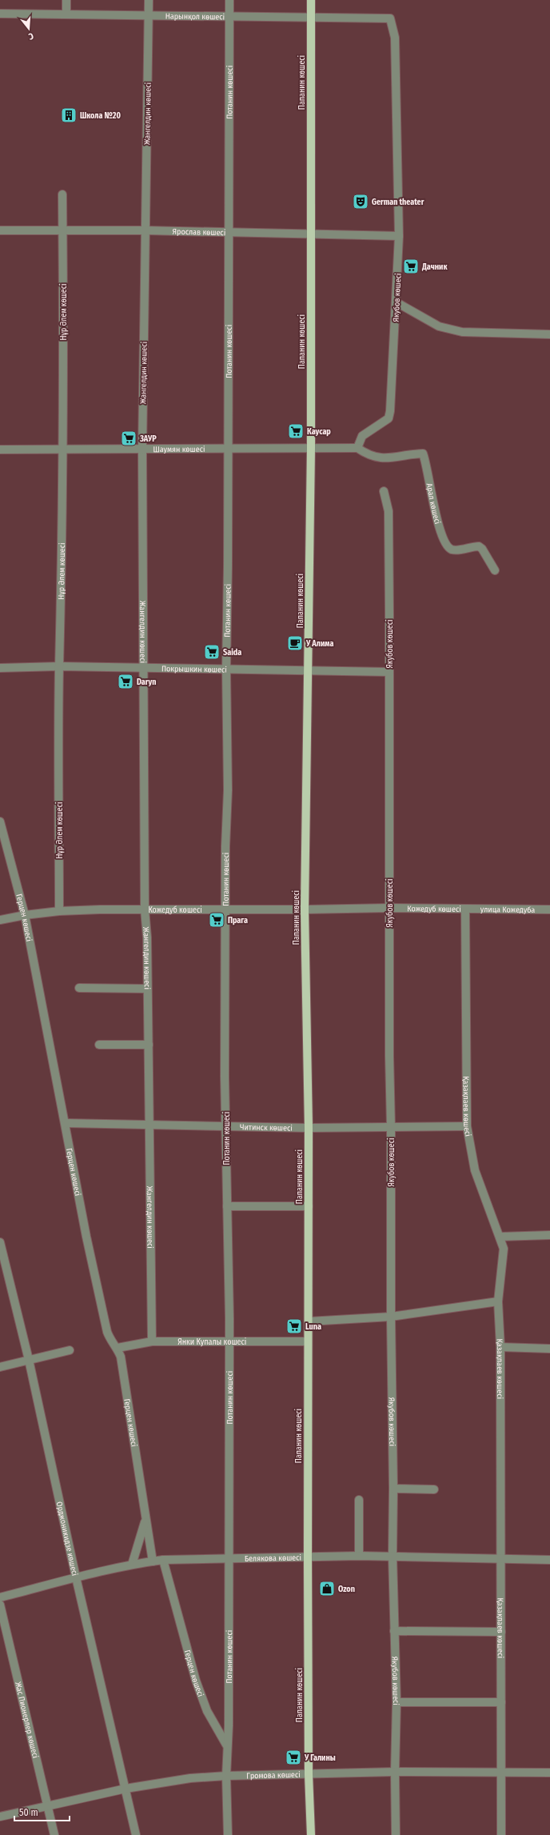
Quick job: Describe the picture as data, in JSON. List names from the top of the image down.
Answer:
{
  "streets": {
    "main road": ["Папанин көшесі"],
    "street": [
      "Нарынқол көшесі",
      "Потанин көшесі",
      "Жангелдин көшесі",
      "Ярослав көшесі",
      "Якубов көшесі",
      "Нұр Әлем көшесі",
      "Шаумян көшесі",
      "Арал көшесі",
      "Покрышкин көшесі",
      "Кожедуб көшесі",
      "улица Кожедуба",
      "Герцен көшесі",
      "Қазақпаев көшесі",
      "Читинск көшесі",
      "Янки Купалы көшесі",
      "Орджоникидзе көшесі",
      "Белякова көшесі",
      "Жас Пионерлер көшесі",
      "Громова көшесі"
    ]
  },
  "crossings": [
    ["Нарынқол көшесі", "Папанин көшесі"],
    ["Нарынқол көшесі", "Потанин көшесі"],
    ["Нарынқол көшесі", "Жангелдин көшесі"],
    ["Нарынқол көшесі", "Якубов көшесі"],
    ["Папанин көшесі", "Ярослав көшесі"],
    ["Папанин көшесі", "Шаумян көшесі"],
    ["Папанин көшесі", "Покрышкин көшесі"],
    ["Папанин көшесі", "Кожедуб көшесі"],
    ["Папанин көшесі", "Читинск көшесі"],
    ["Папанин көшесі", "Янки Купалы көшесі"],
    ["Папанин көшесі", "Белякова көшесі"],
    ["Папанин көшесі", "Громова көшесі"],
    ["Потанин көшесі", "Ярослав көшесі"],
    ["Потанин көшесі", "Шаумян көшесі"],
    ["Потанин көшесі", "Покрышкин көшесі"],
    ["Потанин көшесі", "Кожедуб көшесі"],
    ["Потанин көшесі", "Герцен көшесі"],
    ["Потанин көшесі", "Читинск көшесі"],
    ["Потанин көшесі", "Янки Купалы көшесі"],
    ["Потанин көшесі", "Белякова көшесі"],
    ["Потанин көшесі", "Громова көшесі"],
    ["Жангелдин көшесі", "Ярослав көшесі"],
    ["Жангелдин көшесі", "Шаумян көшесі"],
    ["Жангелдин көшесі", "Покрышкин көшесі"],
    ["Жангелдин көшесі", "Кожедуб көшесі"],
    ["Жангелдин көшесі", "Читинск көшесі"],
    ["Жангелдин көшесі", "Янки Купалы көшесі"],
    ["Ярослав көшесі", "Якубов көшесі"],
    ["Ярослав көшесі", "Нұр Әлем көшесі"],
    ["Якубов көшесі", "Шаумян көшесі"],
    ["Якубов көшесі", "Арал көшесі"],
    ["Якубов көшесі", "Покрышкин көшесі"],
    ["Якубов көшесі", "Кожедуб көшесі"],
    ["Якубов көшесі", "Читинск көшесі"],
    ["Якубов көшесі", "Белякова көшесі"],
    ["Якубов көшесі", "Громова көшесі"],
    ["Нұр Әлем көшесі", "Шаумян көшесі"],
    ["Нұр Әлем көшесі", "Покрышкин көшесі"],
    ["Нұр Әлем көшесі", "Кожедуб көшесі"],
    ["Шаумян көшесі", "Арал көшесі"],
    ["Кожедуб көшесі", "улица Кожедуба"],
    ["Кожедуб көшесі", "Герцен көшесі"],
    ["Кожедуб көшесі", "Қазақпаев көшесі"],
    ["улица Кожедуба", "Қазақпаев көшесі"],
    ["Герцен көшесі", "Читинск көшесі"],
    ["Герцен көшесі", "Янки Купалы көшесі"],
    ["Герцен көшесі", "Белякова көшесі"],
    ["Қазақпаев көшесі", "Читинск көшесі"],
    ["Қазақпаев көшесі", "Белякова көшесі"],
    ["Қазақпаев көшесі", "Громова көшесі"],
    ["Орджоникидзе көшесі", "Белякова көшесі"],
    ["Орджоникидзе көшесі", "Громова көшесі"],
    ["Жас Пионерлер көшесі", "Громова көшесі"]
  ],
  "places": {
    "building": ["Школа №20"],
    "theatre": ["German theater"],
    "supermarket": [
      "Дачник",
      "Каусар",
      "ЗАУР",
      "Saida",
      "Daryn",
      "Прага",
      "Luna",
      "У Галины"
    ],
    "cafe": ["У Алима"],
    "shop": ["Ozon"]
  },
  "scale_bar": "50 m",
  "north": "bottom"
}
